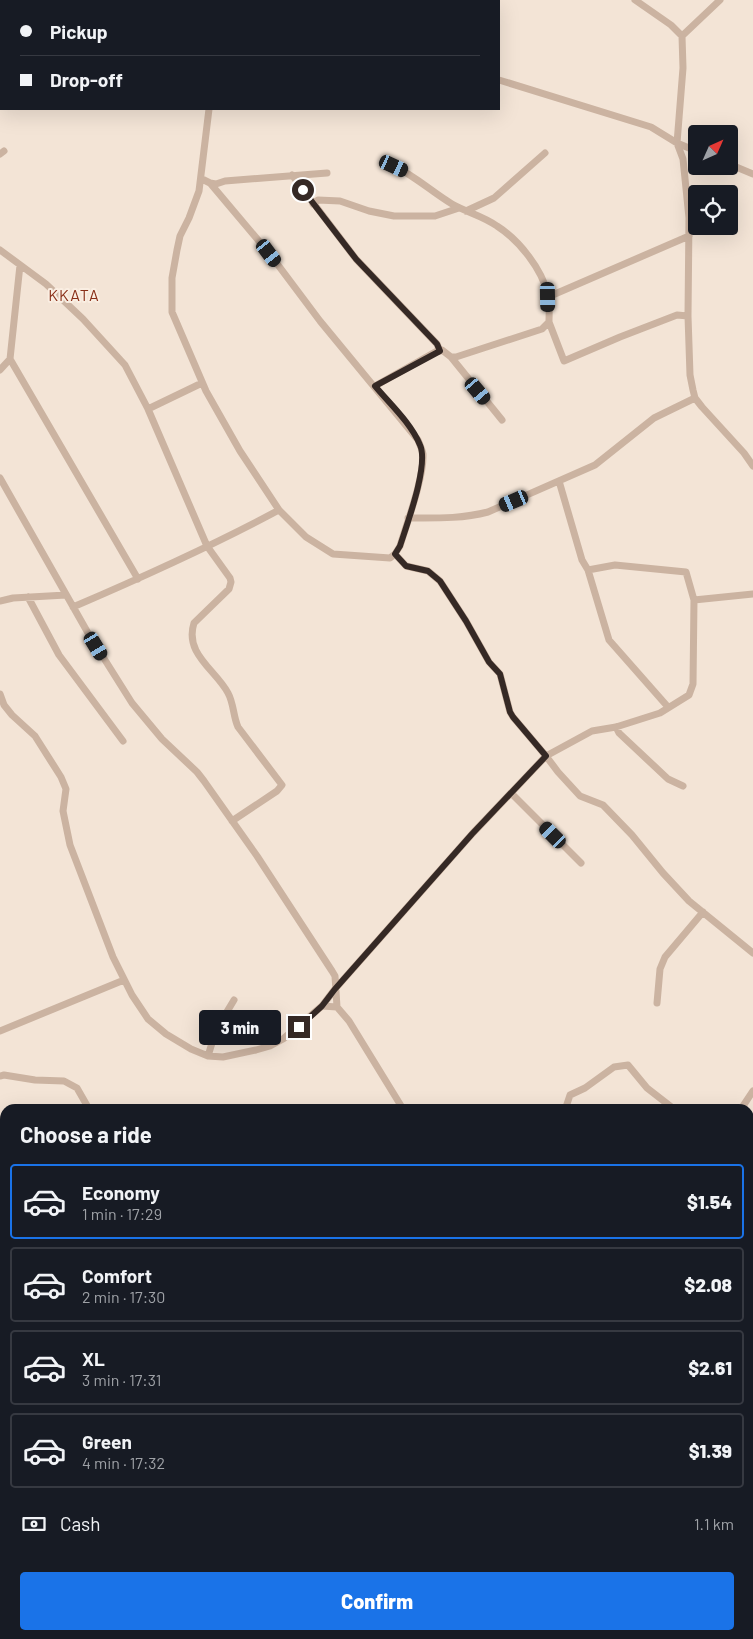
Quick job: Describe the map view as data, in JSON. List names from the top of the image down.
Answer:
{
  "districts": ["KKATA"],
  "north": "top right",
  "page": {
    "banner": ["Pickup", "Drop-off"],
    "bubble": "3 min",
    "heading": "Choose a ride",
    "list": [
      {
        "name": "Economy",
        "note": "1 min · 17:29",
        "value": "$1.54"
      },
      {
        "name": "Comfort",
        "note": "2 min · 17:30",
        "value": "$2.08"
      },
      {
        "name": "XL",
        "note": "3 min · 17:31",
        "value": "$2.61"
      },
      {
        "name": "Green",
        "note": "4 min · 17:32",
        "value": "$1.39"
      }
    ],
    "pay": ["Cash", "1.1 km"],
    "buttons": "Confirm"
  }
}
